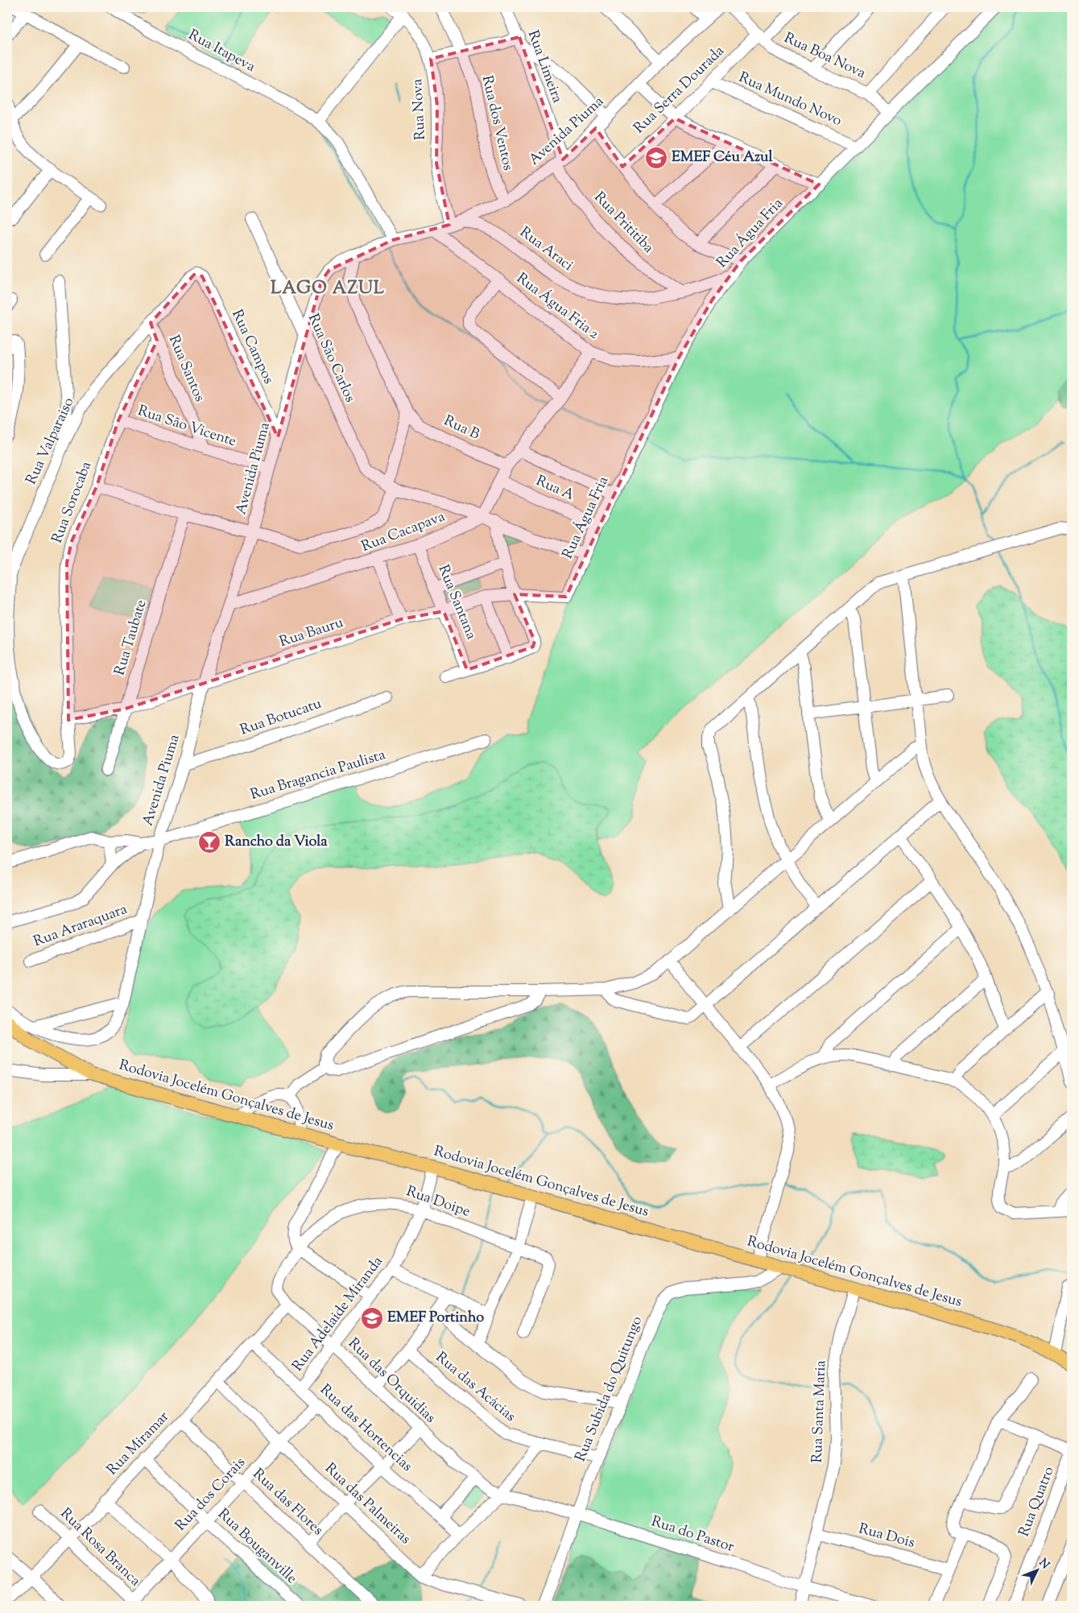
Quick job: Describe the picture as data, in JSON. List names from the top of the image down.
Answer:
{
  "streets": {
    "main road": ["Rodovia Jocelém Gonçalves de Jesus"],
    "street": [
      "Rua Itapeva",
      "Rua Boa Nova",
      "Rua Limeira",
      "Rua Serra Dourada",
      "Rua Mundo Novo",
      "Rua Nova",
      "Rua dos Ventos",
      "Avenida Piuma",
      "Rua Prititiba",
      "Rua Água Fria",
      "Rua Araci",
      "Rua Água Fria 2",
      "Rua Campos",
      "Rua São Carlos",
      "Rua Santos",
      "Rua São Vicente",
      "Rua B",
      "Rua Valparaiso",
      "Rua A",
      "Rua Sorocaba",
      "Rua Cacapava",
      "Rua Santana",
      "Rua Bauru",
      "Rua Taubate",
      "Rua Botucatu",
      "Rua Bragancia Paulista",
      "Rua Araraquara",
      "Rua Doipe",
      "Rua Adelaide Miranda",
      "Rua das Orquidias",
      "Rua das Acácias",
      "Rua Subida do Quitungo",
      "Rua Santa Maria",
      "Rua das Hortencias",
      "Rua Miramar",
      "Rua dos Corais",
      "Rua Quatro",
      "Rua das Flores",
      "Rua das Palmeiras",
      "Rua do Pastor",
      "Rua Dois",
      "Rua Bouganville",
      "Rua Rosa Branca"
    ]
  },
  "crossings": [
    ["Rua Itapeva", "Avenida Piuma"],
    ["Rua Boa Nova", "Rua Serra Dourada"],
    ["Rua Boa Nova", "Rua Água Fria"],
    ["Rua Limeira", "Avenida Piuma"],
    ["Rua Limeira", "Rua Prititiba"],
    ["Rua Serra Dourada", "Rua Mundo Novo"],
    ["Rua Mundo Novo", "Rua Água Fria"],
    ["Rua Nova", "Avenida Piuma"],
    ["Rua dos Ventos", "Avenida Piuma"],
    ["Avenida Piuma", "Rua Prititiba"],
    ["Avenida Piuma", "Rua Araci"],
    ["Avenida Piuma", "Rua Água Fria 2"],
    ["Avenida Piuma", "Rua Campos"],
    ["Avenida Piuma", "Rua São Carlos"],
    ["Avenida Piuma", "Rua São Vicente"],
    ["Avenida Piuma", "Rua B"],
    ["Avenida Piuma", "Rua Cacapava"],
    ["Avenida Piuma", "Rua Bauru"],
    ["Avenida Piuma", "Rua Botucatu"],
    ["Avenida Piuma", "Rua Bragancia Paulista"],
    ["Avenida Piuma", "Rua Araraquara"],
    ["Rua Prititiba", "Rua Araci"],
    ["Rua Água Fria", "Rua Araci"],
    ["Rua Água Fria", "Rua Água Fria 2"],
    ["Rua Água Fria", "Rua A"],
    ["Rua Água Fria", "Rua Bauru"],
    ["Rua Campos", "Rua Valparaiso"],
    ["Rua Santos", "Rua São Vicente"],
    ["Rua Santos", "Rua Valparaiso"],
    ["Rua Santos", "Rua Sorocaba"],
    ["Rua São Vicente", "Rua Sorocaba"],
    ["Rua Valparaiso", "Rua Sorocaba"],
    ["Rua Sorocaba", "Rua Bauru"],
    ["Rua Cacapava", "Rua Santana"],
    ["Rua Santana", "Rua Bauru"],
    ["Rua Bauru", "Rua Taubate"],
    ["Rodovia Jocelém Gonçalves de Jesus", "Rua Adelaide Miranda"],
    ["Rodovia Jocelém Gonçalves de Jesus", "Rua Subida do Quitungo"],
    ["Rodovia Jocelém Gonçalves de Jesus", "Rua Santa Maria"],
    ["Rua Doipe", "Rua Adelaide Miranda"],
    ["Rua Doipe", "Rua das Orquidias"],
    ["Rua Adelaide Miranda", "Rua das Orquidias"],
    ["Rua Adelaide Miranda", "Rua das Hortencias"],
    ["Rua das Orquidias", "Rua Miramar"],
    ["Rua das Orquidias", "Rua do Pastor"],
    ["Rua das Acácias", "Rua Subida do Quitungo"],
    ["Rua Subida do Quitungo", "Rua do Pastor"],
    ["Rua Santa Maria", "Rua do Pastor"],
    ["Rua Santa Maria", "Rua Dois"],
    ["Rua das Hortencias", "Rua Miramar"],
    ["Rua das Hortencias", "Rua dos Corais"],
    ["Rua Miramar", "Rua das Flores"],
    ["Rua Miramar", "Rua das Palmeiras"],
    ["Rua Miramar", "Rua Bouganville"],
    ["Rua Miramar", "Rua Rosa Branca"],
    ["Rua dos Corais", "Rua das Flores"],
    ["Rua dos Corais", "Rua das Palmeiras"],
    ["Rua dos Corais", "Rua Bouganville"],
    ["Rua dos Corais", "Rua Rosa Branca"]
  ],
  "districts": ["LAGO AZUL"],
  "places": {
    "school or university": ["EMEF Céu Azul", "EMEF Portinho"],
    "bar": ["Rancho da Viola"]
  },
  "north": "top right"
}
